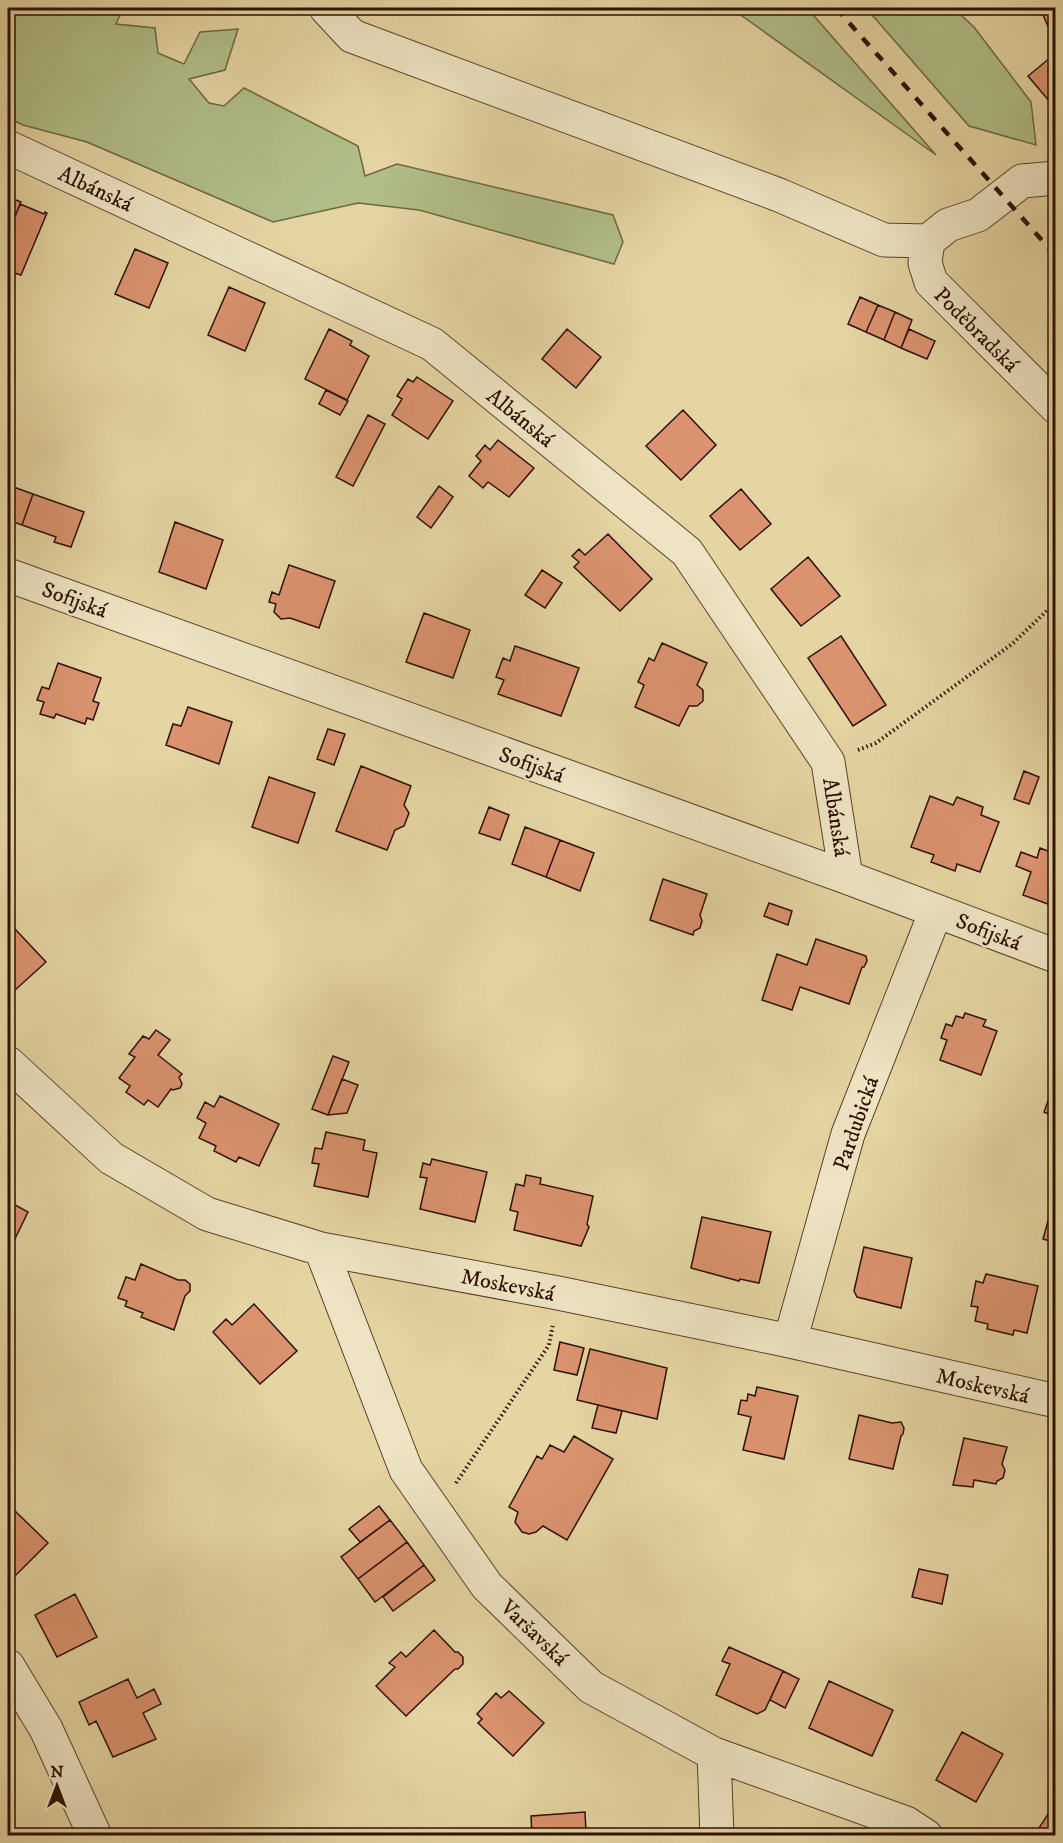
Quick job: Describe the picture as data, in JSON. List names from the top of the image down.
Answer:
{
  "streets": {
    "street": [
      "Albánská",
      "Poděbradská",
      "Sofijská",
      "Pardubická",
      "Moskevská",
      "Varšavská"
    ]
  },
  "crossings": [
    ["Albánská", "Sofijská"],
    ["Sofijská", "Pardubická"],
    ["Pardubická", "Moskevská"],
    ["Moskevská", "Varšavská"]
  ],
  "north": "top"
}
